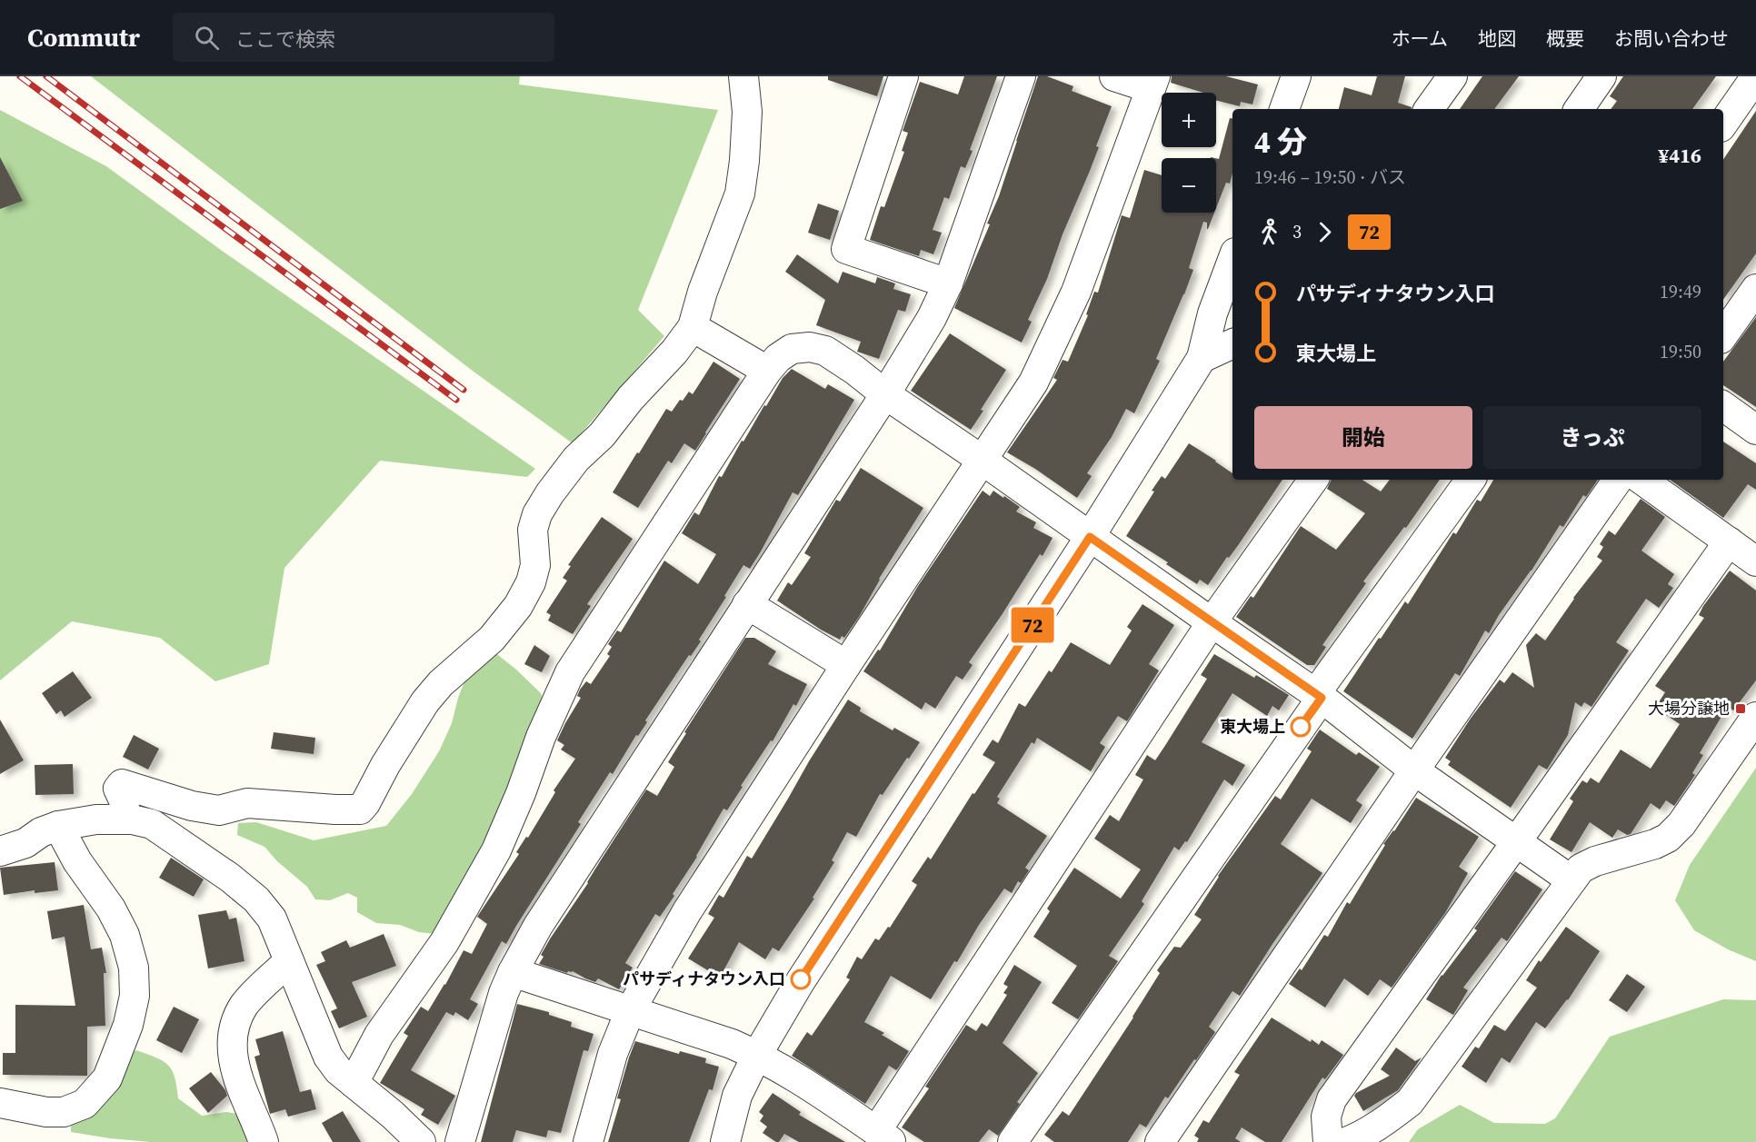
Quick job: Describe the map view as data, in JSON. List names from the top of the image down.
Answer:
{
  "places": {
    "transit": ["大場分譲地"],
    "other": ["東大場上", "パサディナタウン入口"]
  },
  "lines": ["bus line 72"],
  "page": {
    "header": "Commutr",
    "search": "ここで検索",
    "nav": [
      "ホーム",
      "地図",
      "概要",
      "お問い合わせ"
    ],
    "on_map": "72",
    "map_buttons": ["+", "−"],
    "heading": ["4 分", "19:46 – 19:50 · バス", "¥416"],
    "legs": ["3", "72"],
    "list": [
      {
        "name": "パサディナタウン入口",
        "value": "19:49"
      },
      {
        "name": "東大場上",
        "value": "19:50"
      }
    ],
    "buttons": ["開始", "きっぷ"]
  }
}
